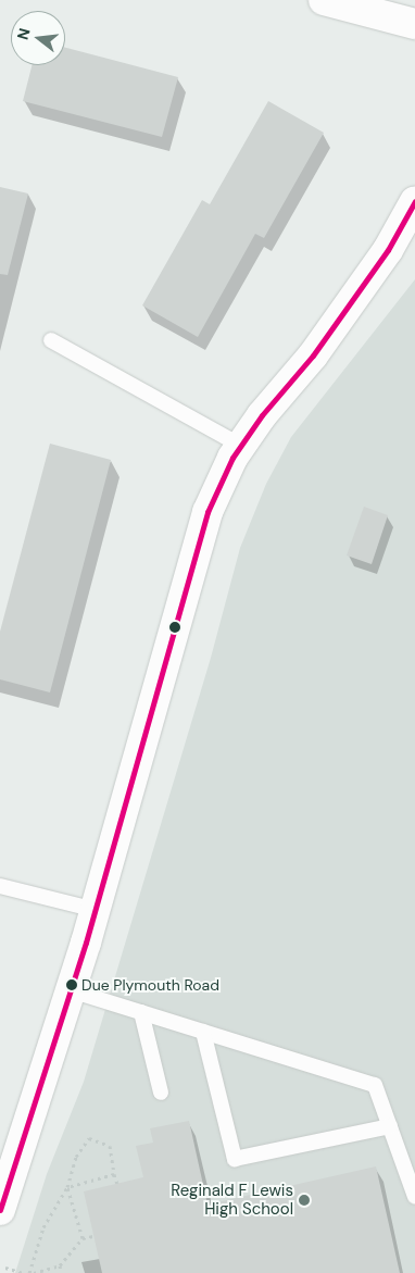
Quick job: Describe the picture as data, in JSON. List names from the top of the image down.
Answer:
{
  "places": ["Due Plymouth Road", "Reginald F Lewis High School"],
  "north": "left"
}
